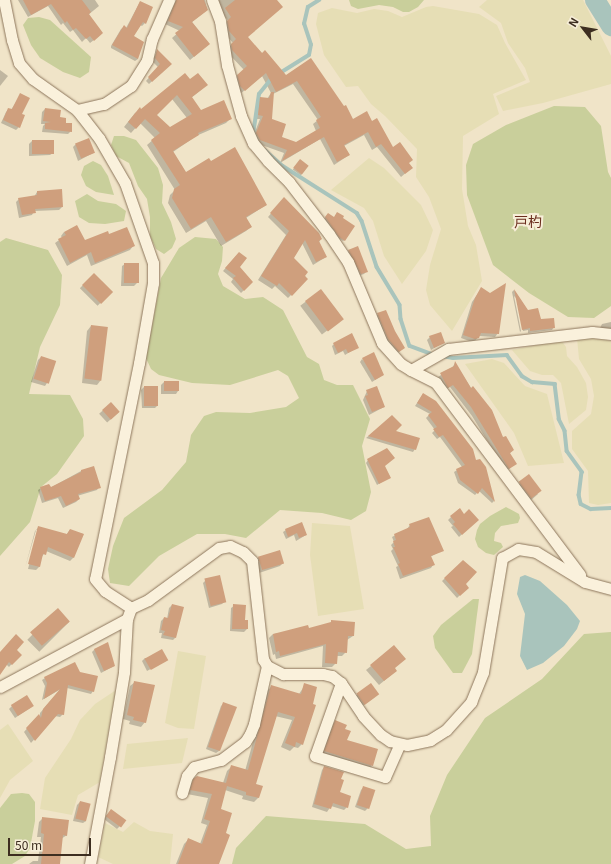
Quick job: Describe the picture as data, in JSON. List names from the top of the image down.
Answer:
{
  "districts": ["戸杓"],
  "scale_bar": "50 m",
  "north": "top left"
}
